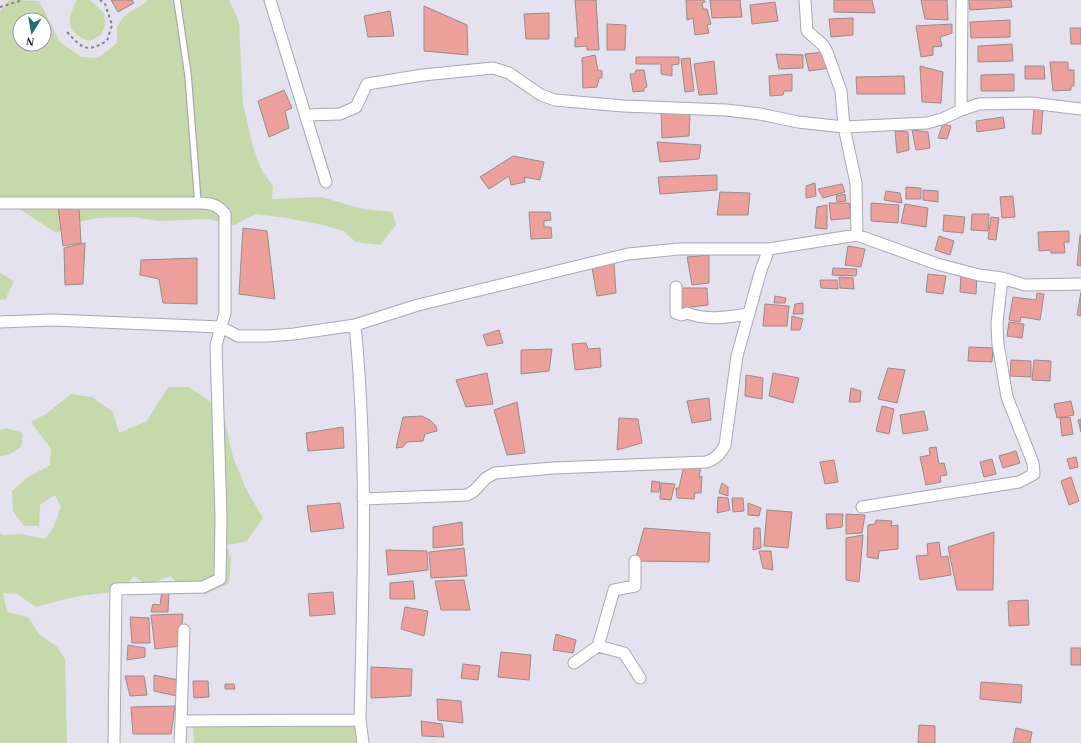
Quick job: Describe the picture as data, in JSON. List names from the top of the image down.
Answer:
{
  "north": "bottom"
}
